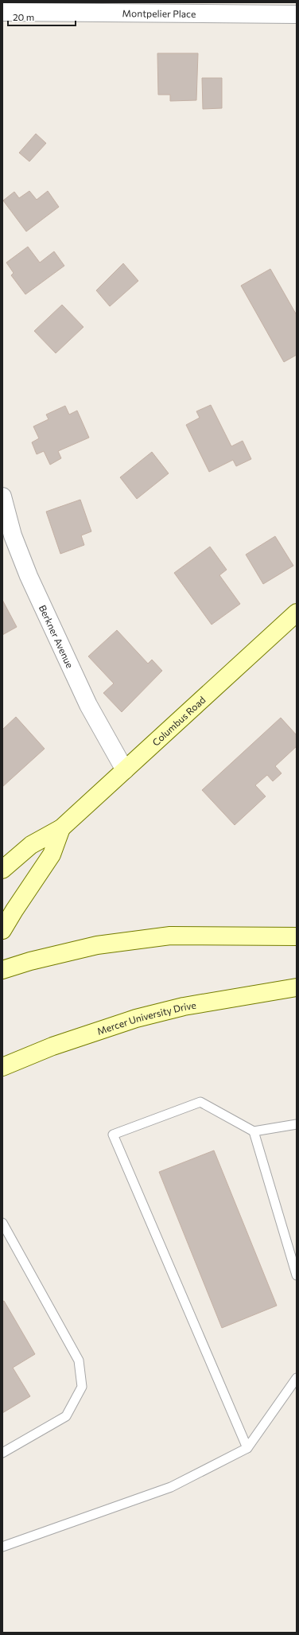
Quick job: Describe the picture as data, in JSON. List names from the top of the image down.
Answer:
{
  "streets": {
    "main road": ["Columbus Road", "Mercer University Drive"],
    "street": ["Montpelier Place", "Berkner Avenue"]
  },
  "crossings": [
    ["Berkner Avenue", "Columbus Road"]
  ],
  "scale_bar": "20 m"
}
